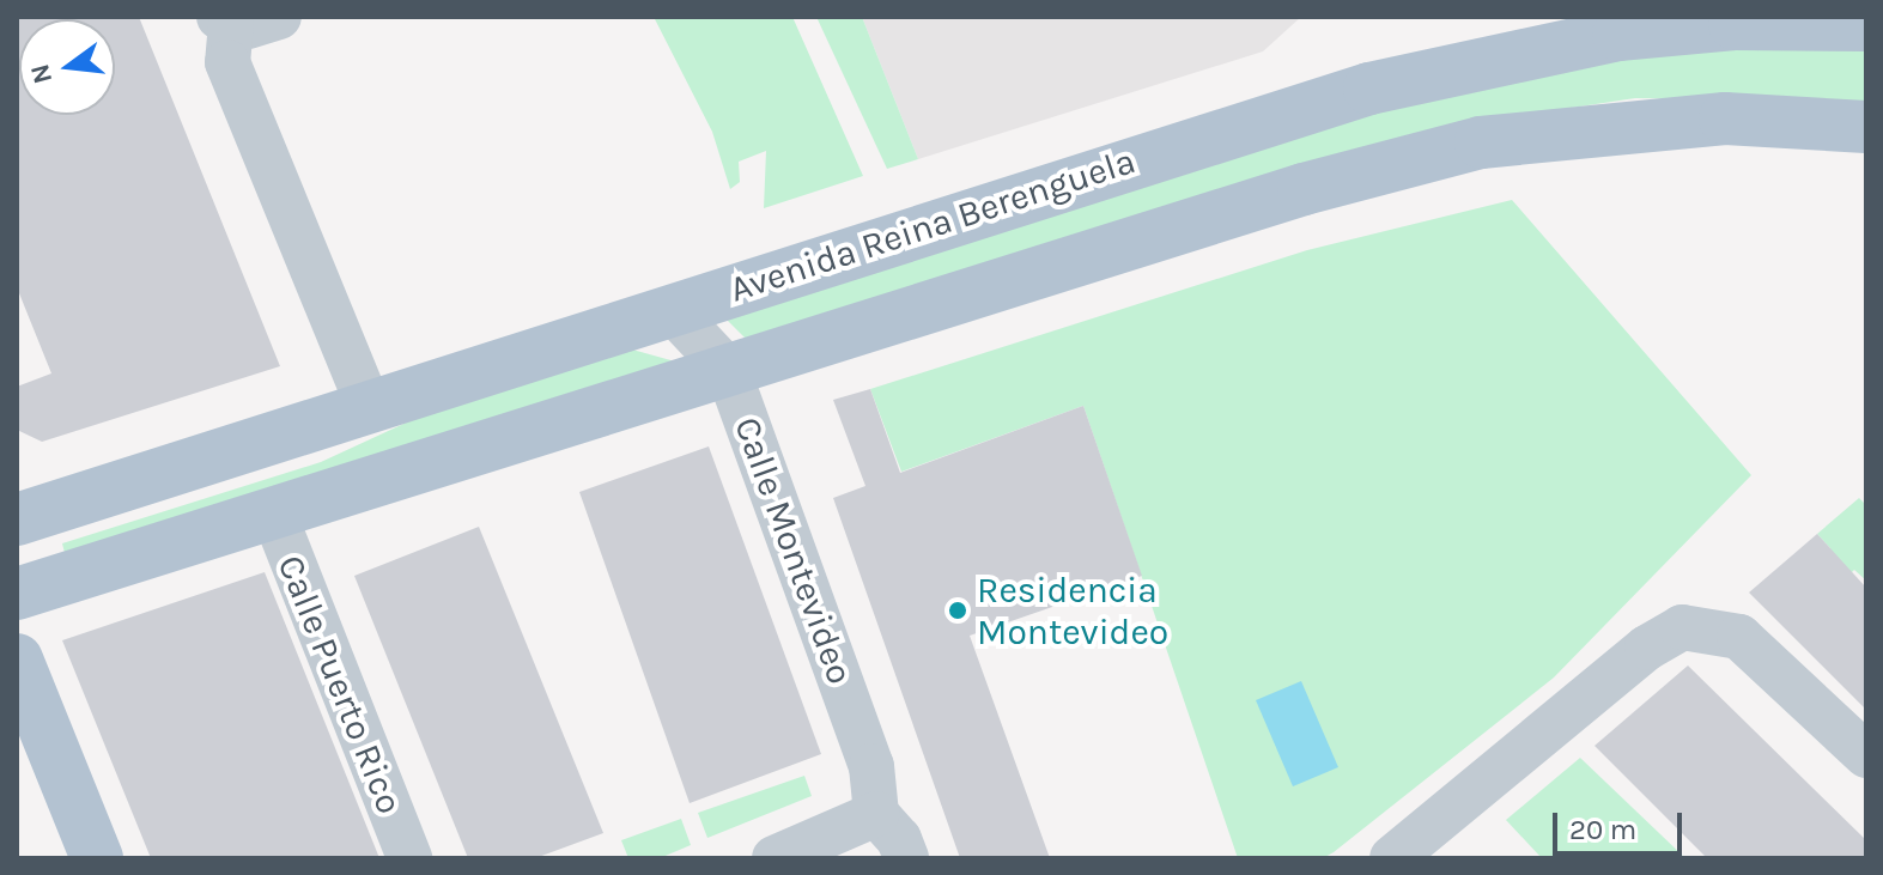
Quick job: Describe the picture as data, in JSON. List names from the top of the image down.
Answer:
{
  "streets": {
    "main road": ["Avenida Reina Berenguela"],
    "street": ["Calle Montevideo", "Calle Puerto Rico"]
  },
  "crossings": [
    ["Avenida Reina Berenguela", "Calle Montevideo"],
    ["Avenida Reina Berenguela", "Calle Puerto Rico"]
  ],
  "places": ["Residencia Montevideo"],
  "scale_bar": "20 m",
  "north": "left"
}
